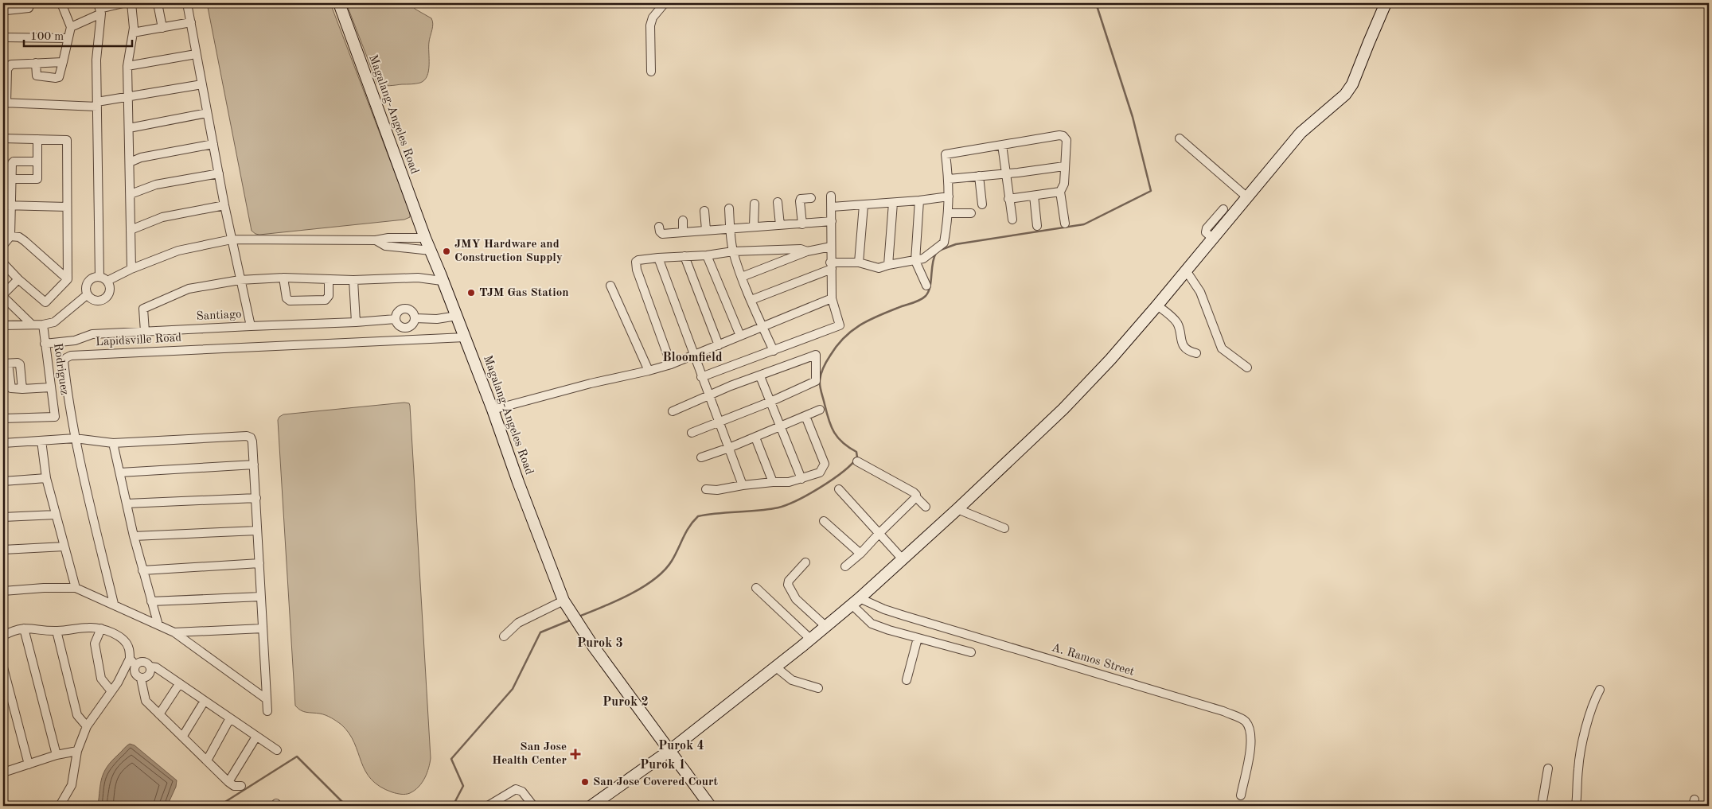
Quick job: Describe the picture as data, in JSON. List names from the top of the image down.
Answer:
{
  "streets": {
    "street": [
      "Magalang-Angeles Road",
      "Santiago",
      "Lapidsville Road",
      "Rodriguez",
      "A. Ramos Street"
    ]
  },
  "crossings": [
    ["Magalang-Angeles Road", "Santiago"],
    ["Magalang-Angeles Road", "Lapidsville Road"],
    ["Santiago", "Rodriguez"]
  ],
  "districts": [
    "Bloomfield",
    "Purok 3",
    "Purok 2",
    "Purok 4",
    "Purok 1"
  ],
  "places": {
    "other": ["JMY Hardware and Construction Supply", "TJM Gas Station", "San Jose Covered Court"],
    "health": ["San Jose Health Center"]
  },
  "scale_bar": "100 m"
}
